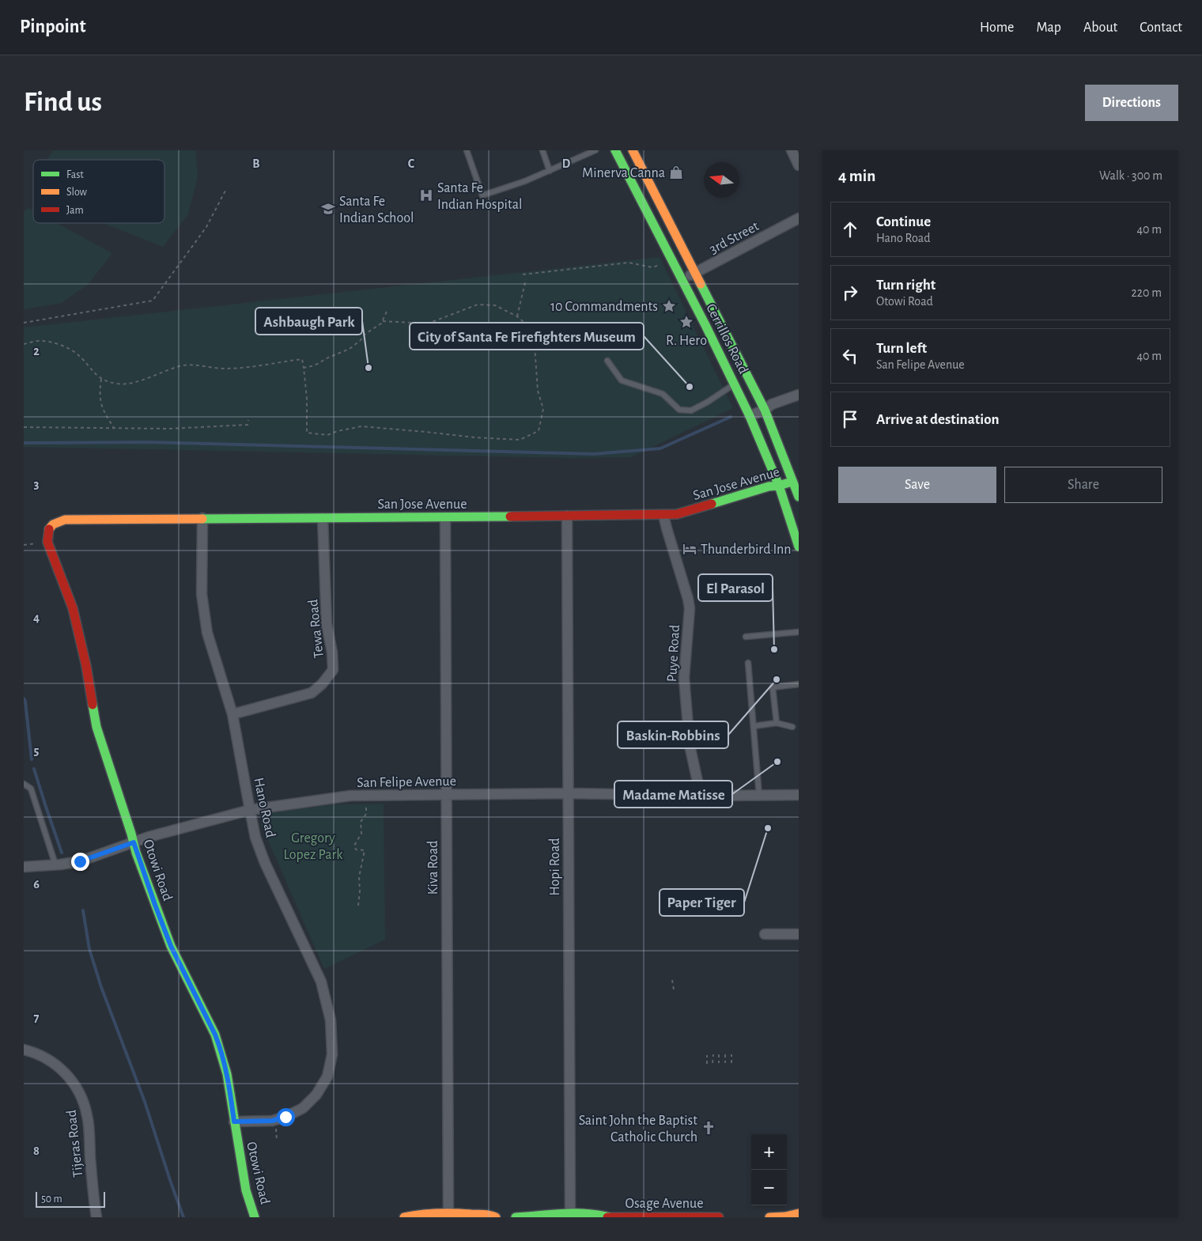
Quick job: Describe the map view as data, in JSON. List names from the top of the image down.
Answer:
{
  "streets": {
    "street": [
      "3rd Street",
      "Cerrillos Road",
      "San Jose Avenue",
      "Tewa Road",
      "Puye Road",
      "San Felipe Avenue",
      "Hano Road",
      "Hopi Road",
      "Kiva Road",
      "Otowi Road",
      "Tijeras Road",
      "Osage Avenue"
    ]
  },
  "crossings": [
    ["3rd Street", "Cerrillos Road"],
    ["Cerrillos Road", "San Jose Avenue"],
    ["San Jose Avenue", "Tewa Road"],
    ["San Jose Avenue", "Puye Road"],
    ["San Jose Avenue", "Hano Road"],
    ["San Jose Avenue", "Hopi Road"],
    ["San Jose Avenue", "Kiva Road"],
    ["San Jose Avenue", "Otowi Road"],
    ["Tewa Road", "Hano Road"],
    ["Puye Road", "San Felipe Avenue"],
    ["San Felipe Avenue", "Hano Road"],
    ["San Felipe Avenue", "Hopi Road"],
    ["San Felipe Avenue", "Kiva Road"],
    ["San Felipe Avenue", "Otowi Road"],
    ["Hano Road", "Otowi Road"],
    ["Hopi Road", "Osage Avenue"]
  ],
  "parks": ["Gregory Lopez Park"],
  "places": {
    "shop": ["Minerva Canna"],
    "hospital": ["Santa Fe Indian Hospital"],
    "school or university": ["Santa Fe Indian School"],
    "place": ["10 Commandments", "R. Hero"],
    "other": [
      "Ashbaugh Park",
      "City of Santa Fe Firefighters Museum",
      "El Parasol",
      "Baskin-Robbins",
      "Madame Matisse",
      "Paper Tiger"
    ],
    "hotel": ["Thunderbird Inn"],
    "church": ["Saint John the Baptist Catholic Church"]
  },
  "legend": ["Fast", "Slow", "Jam"],
  "scale_bar": "50 m",
  "north": "left",
  "page": {
    "header": "Pinpoint",
    "nav": [
      "Home",
      "Map",
      "About",
      "Contact"
    ],
    "buttons": [
      "Directions",
      ["Save", "Share"]
    ],
    "title": "Find us",
    "heading": ["4 min", "Walk · 300 m"],
    "list": [
      ["Continue", "Hano Road", "40 m"],
      ["Turn right", "Otowi Road", "220 m"],
      ["Turn left", "San Felipe Avenue", "40 m"],
      "Arrive at destination"
    ],
    "map_buttons": ["+", "−"],
    "scale": "50 m"
  },
  "grid": {
    "columns": ["B", "C", "D"],
    "rows": [
      "2",
      "3",
      "4",
      "5",
      "6",
      "7",
      "8"
    ]
  }
}
